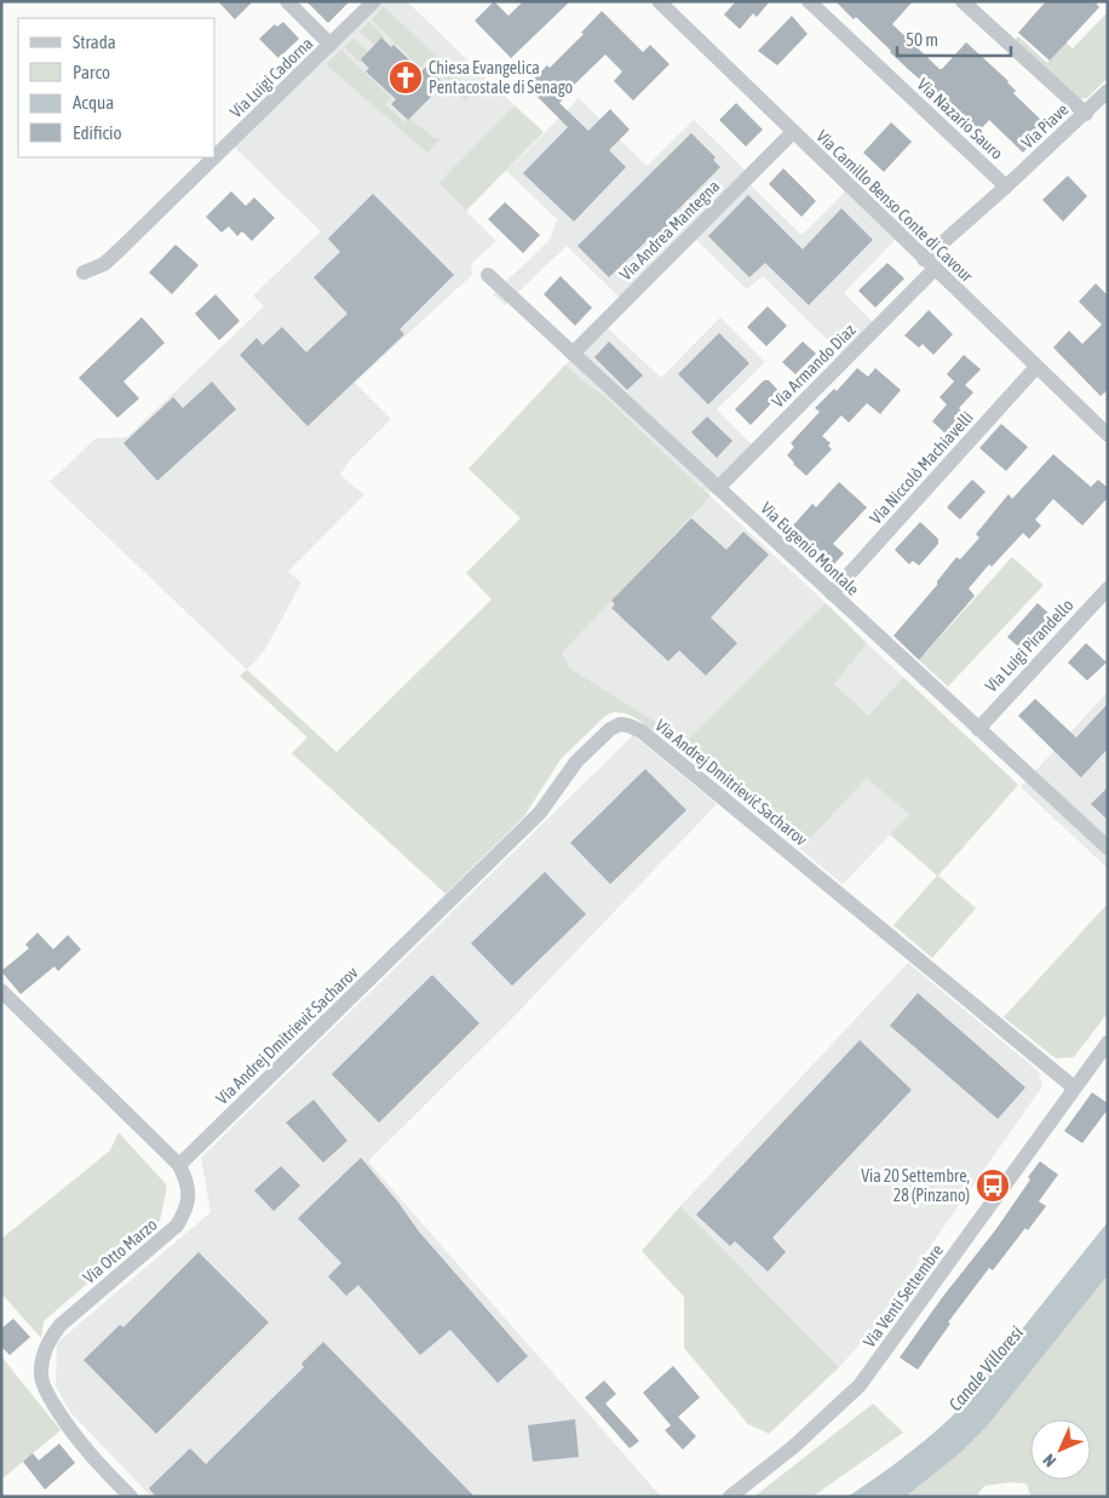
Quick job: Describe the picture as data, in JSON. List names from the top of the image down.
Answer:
{
  "streets": {
    "street": [
      "Via Luigi Cadorna",
      "Via Nazario Sauro",
      "Via Piave",
      "Via Camillo Benso Conte di Cavour",
      "Via Andrea Mantegna",
      "Via Armando Diaz",
      "Via Niccolò Machiavelli",
      "Via Eugenio Montale",
      "Via Luigi Pirandello",
      "Via Andrej Dmitrievič Sacharov",
      "Via Otto Marzo",
      "Via Venti Settembre"
    ]
  },
  "crossings": [
    ["Via Nazario Sauro", "Via Piave"],
    ["Via Piave", "Via Camillo Benso Conte di Cavour"],
    ["Via Piave", "Via Armando Diaz"],
    ["Via Camillo Benso Conte di Cavour", "Via Andrea Mantegna"],
    ["Via Camillo Benso Conte di Cavour", "Via Armando Diaz"],
    ["Via Camillo Benso Conte di Cavour", "Via Niccolò Machiavelli"],
    ["Via Andrea Mantegna", "Via Eugenio Montale"],
    ["Via Armando Diaz", "Via Eugenio Montale"],
    ["Via Niccolò Machiavelli", "Via Eugenio Montale"],
    ["Via Eugenio Montale", "Via Luigi Pirandello"],
    ["Via Andrej Dmitrievič Sacharov", "Via Otto Marzo"],
    ["Via Andrej Dmitrievič Sacharov", "Via Venti Settembre"]
  ],
  "water": ["Canale Villoresi"],
  "places": {
    "church": ["Chiesa Evangelica Pentacostale di Senago"],
    "bus stop": ["Via 20 Settembre, 28 (Pinzano)"]
  },
  "legend": [
    "Strada",
    "Parco",
    "Acqua",
    "Edificio"
  ],
  "scale_bar": "50 m",
  "north": "bottom left"
}
